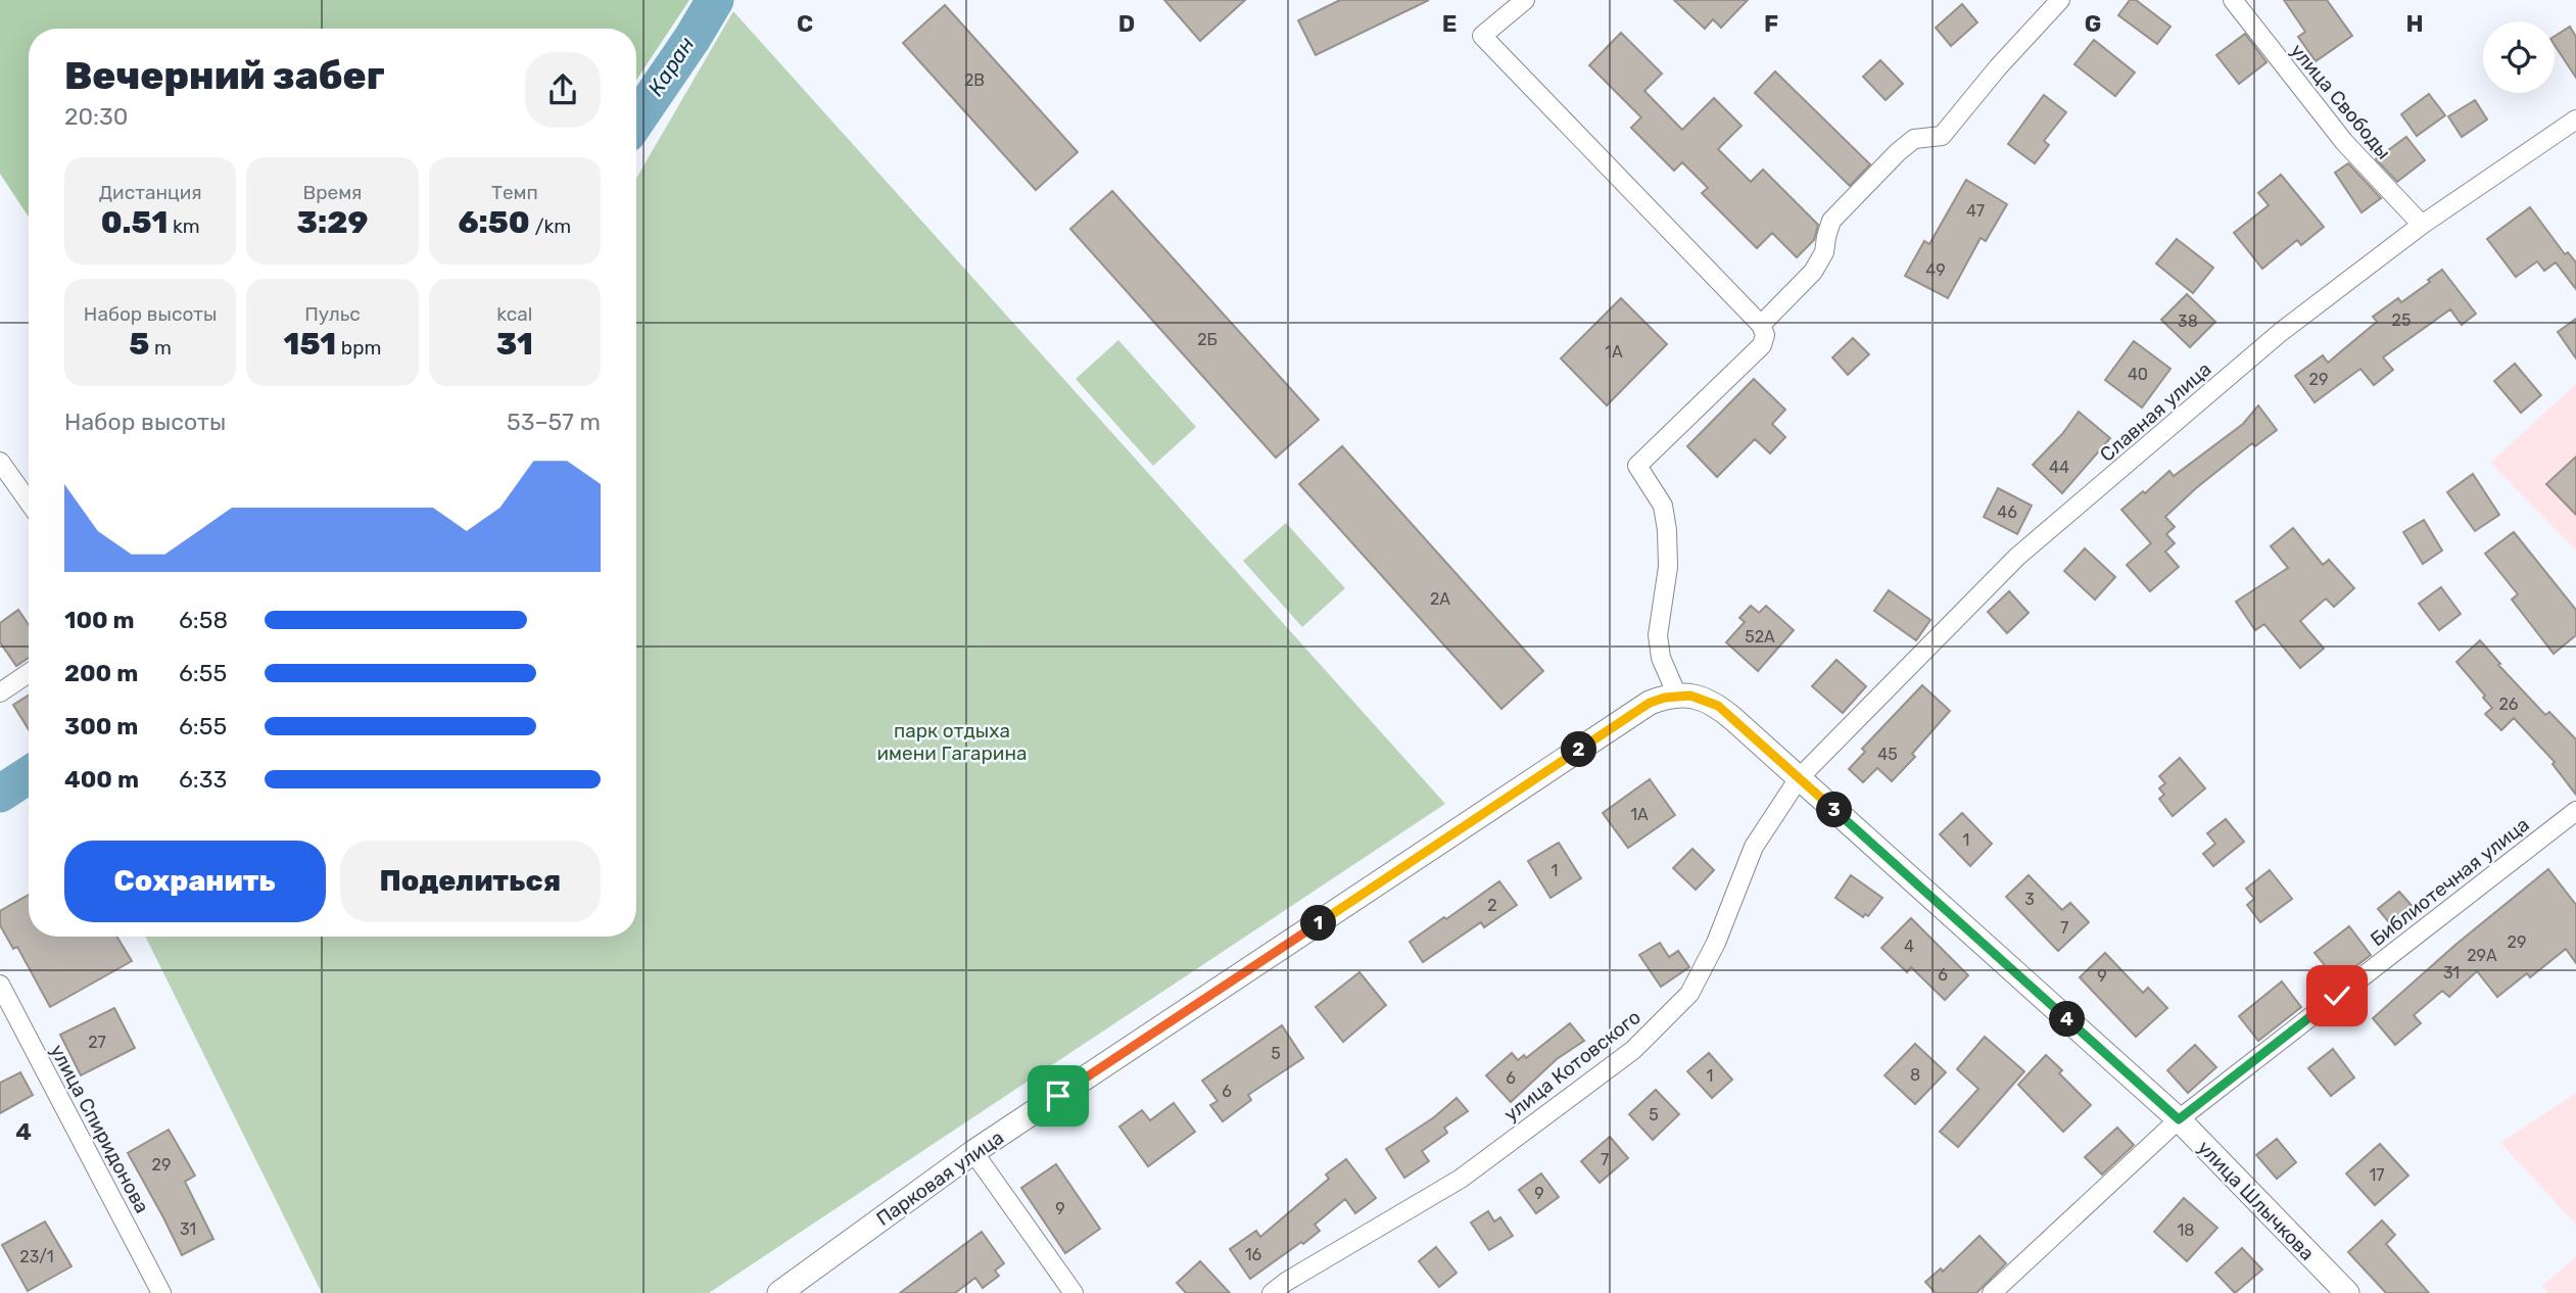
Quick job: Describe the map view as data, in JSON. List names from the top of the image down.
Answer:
{
  "streets": {
    "street": [
      "улица Свободы",
      "Славная улица",
      "Библиотечная улица",
      "улица Котовского",
      "улица Спиридонова",
      "Парковая улица",
      "улица Шлычкова"
    ]
  },
  "crossings": [
    ["улица Свободы", "Славная улица"],
    ["Славная улица", "улица Котовского"],
    ["Славная улица", "улица Шлычкова"],
    ["Библиотечная улица", "улица Шлычкова"],
    ["улица Котовского", "улица Шлычкова"],
    ["Парковая улица", "улица Шлычкова"]
  ],
  "water": ["Каран"],
  "parks": ["парк отдыха имени Гагарина"],
  "house_numbers": [
    "2В",
    "47",
    "49",
    "25",
    "38",
    "2Б",
    "1А",
    "40",
    "29",
    "44",
    "46",
    "2А",
    "52А",
    "26",
    "45",
    "1А",
    "1",
    "1",
    "3",
    "2",
    "7",
    "29",
    "4",
    "29А",
    "31",
    "6",
    "9",
    "27",
    "5",
    "8",
    "1",
    "6",
    "6",
    "5",
    "7",
    "29",
    "17",
    "9",
    "9",
    "31",
    "18",
    "16",
    "23/1"
  ],
  "page": {
    "heading": ["Вечерний забег", "20:30"],
    "stats": [
      ["Дистанция", "0.51 km"],
      ["Время", "3:29"],
      ["Темп", "6:50 /km"],
      ["Набор высоты", "5 m"],
      ["Пульс", "151 bpm"],
      ["kcal", "31"]
    ],
    "chart": ["Набор высоты", "53–57 m"],
    "list": [
      {
        "name": "100 m",
        "note": "6:58"
      },
      {
        "name": "200 m",
        "note": "6:55"
      },
      {
        "name": "300 m",
        "note": "6:55"
      },
      {
        "name": "400 m",
        "note": "6:33"
      }
    ],
    "pins": [
      "2",
      "3",
      "1",
      "4"
    ],
    "buttons": ["Сохранить", "Поделиться"]
  },
  "grid": {
    "columns": [
      "C",
      "D",
      "E",
      "F",
      "G",
      "H"
    ],
    "rows": ["4"]
  }
}
